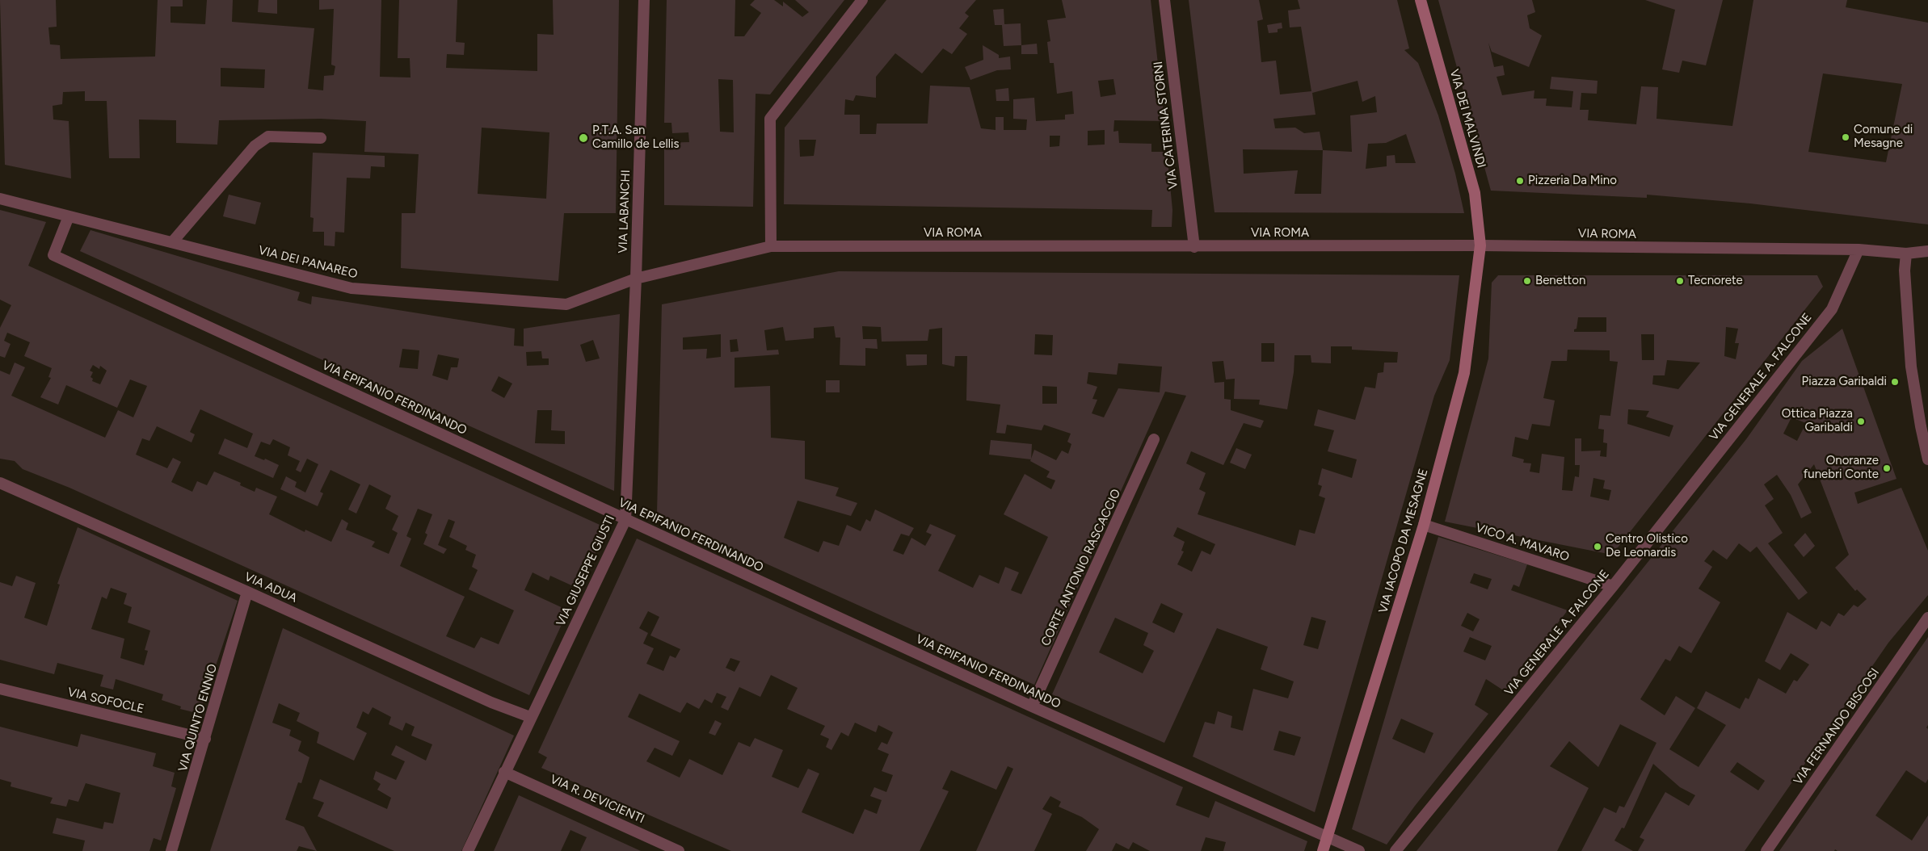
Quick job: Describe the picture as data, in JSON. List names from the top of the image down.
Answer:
{
  "streets": {
    "main road": ["VIA DEI MALVINDI", "VIA IACOPO DA MESAGNE"],
    "street": [
      "VIA CATERINA STORNI",
      "VIA LABANCHI",
      "VIA ROMA",
      "VIA DEI PANAREO",
      "VIA GENERALE A. FALCONE",
      "VIA EPIFANIO FERDINANDO",
      "VICO A. MAVARO",
      "CORTE ANTONIO RASCACCIO",
      "VIA GIUSEPPE GIUSTI",
      "VIA ADUA",
      "VIA SOFOCLE",
      "VIA QUINTO ENNIO",
      "VIA FERNANDO BISCOSI",
      "VIA R. DEVICIENTI"
    ]
  },
  "crossings": [
    ["VIA DEI MALVINDI", "VIA ROMA"],
    ["VIA DEI MALVINDI", "VIA IACOPO DA MESAGNE"],
    ["VIA CATERINA STORNI", "VIA ROMA"],
    ["VIA LABANCHI", "VIA ROMA"],
    ["VIA LABANCHI", "VIA DEI PANAREO"],
    ["VIA LABANCHI", "VIA GIUSEPPE GIUSTI"],
    ["VIA ROMA", "VIA DEI PANAREO"],
    ["VIA ROMA", "VIA GENERALE A. FALCONE"],
    ["VIA ROMA", "VIA IACOPO DA MESAGNE"],
    ["VIA ROMA", "VIA GIUSEPPE GIUSTI"],
    ["VIA DEI PANAREO", "VIA EPIFANIO FERDINANDO"],
    ["VIA DEI PANAREO", "VIA GIUSEPPE GIUSTI"],
    ["VIA GENERALE A. FALCONE", "VICO A. MAVARO"],
    ["VIA EPIFANIO FERDINANDO", "VIA IACOPO DA MESAGNE"],
    ["VIA EPIFANIO FERDINANDO", "CORTE ANTONIO RASCACCIO"],
    ["VIA EPIFANIO FERDINANDO", "VIA GIUSEPPE GIUSTI"],
    ["VIA IACOPO DA MESAGNE", "VICO A. MAVARO"],
    ["VIA GIUSEPPE GIUSTI", "VIA ADUA"],
    ["VIA GIUSEPPE GIUSTI", "VIA R. DEVICIENTI"],
    ["VIA ADUA", "VIA QUINTO ENNIO"],
    ["VIA SOFOCLE", "VIA QUINTO ENNIO"]
  ],
  "places": [
    "Comune di Mesagne",
    "P.T.A. San Camillo de Lellis",
    "Pizzeria Da Mino",
    "Benetton",
    "Tecnorete",
    "Piazza Garibaldi",
    "Ottica Piazza Garibaldi",
    "Onoranze funebri Conte",
    "Centro Olistico De Leonardis"
  ]
}
